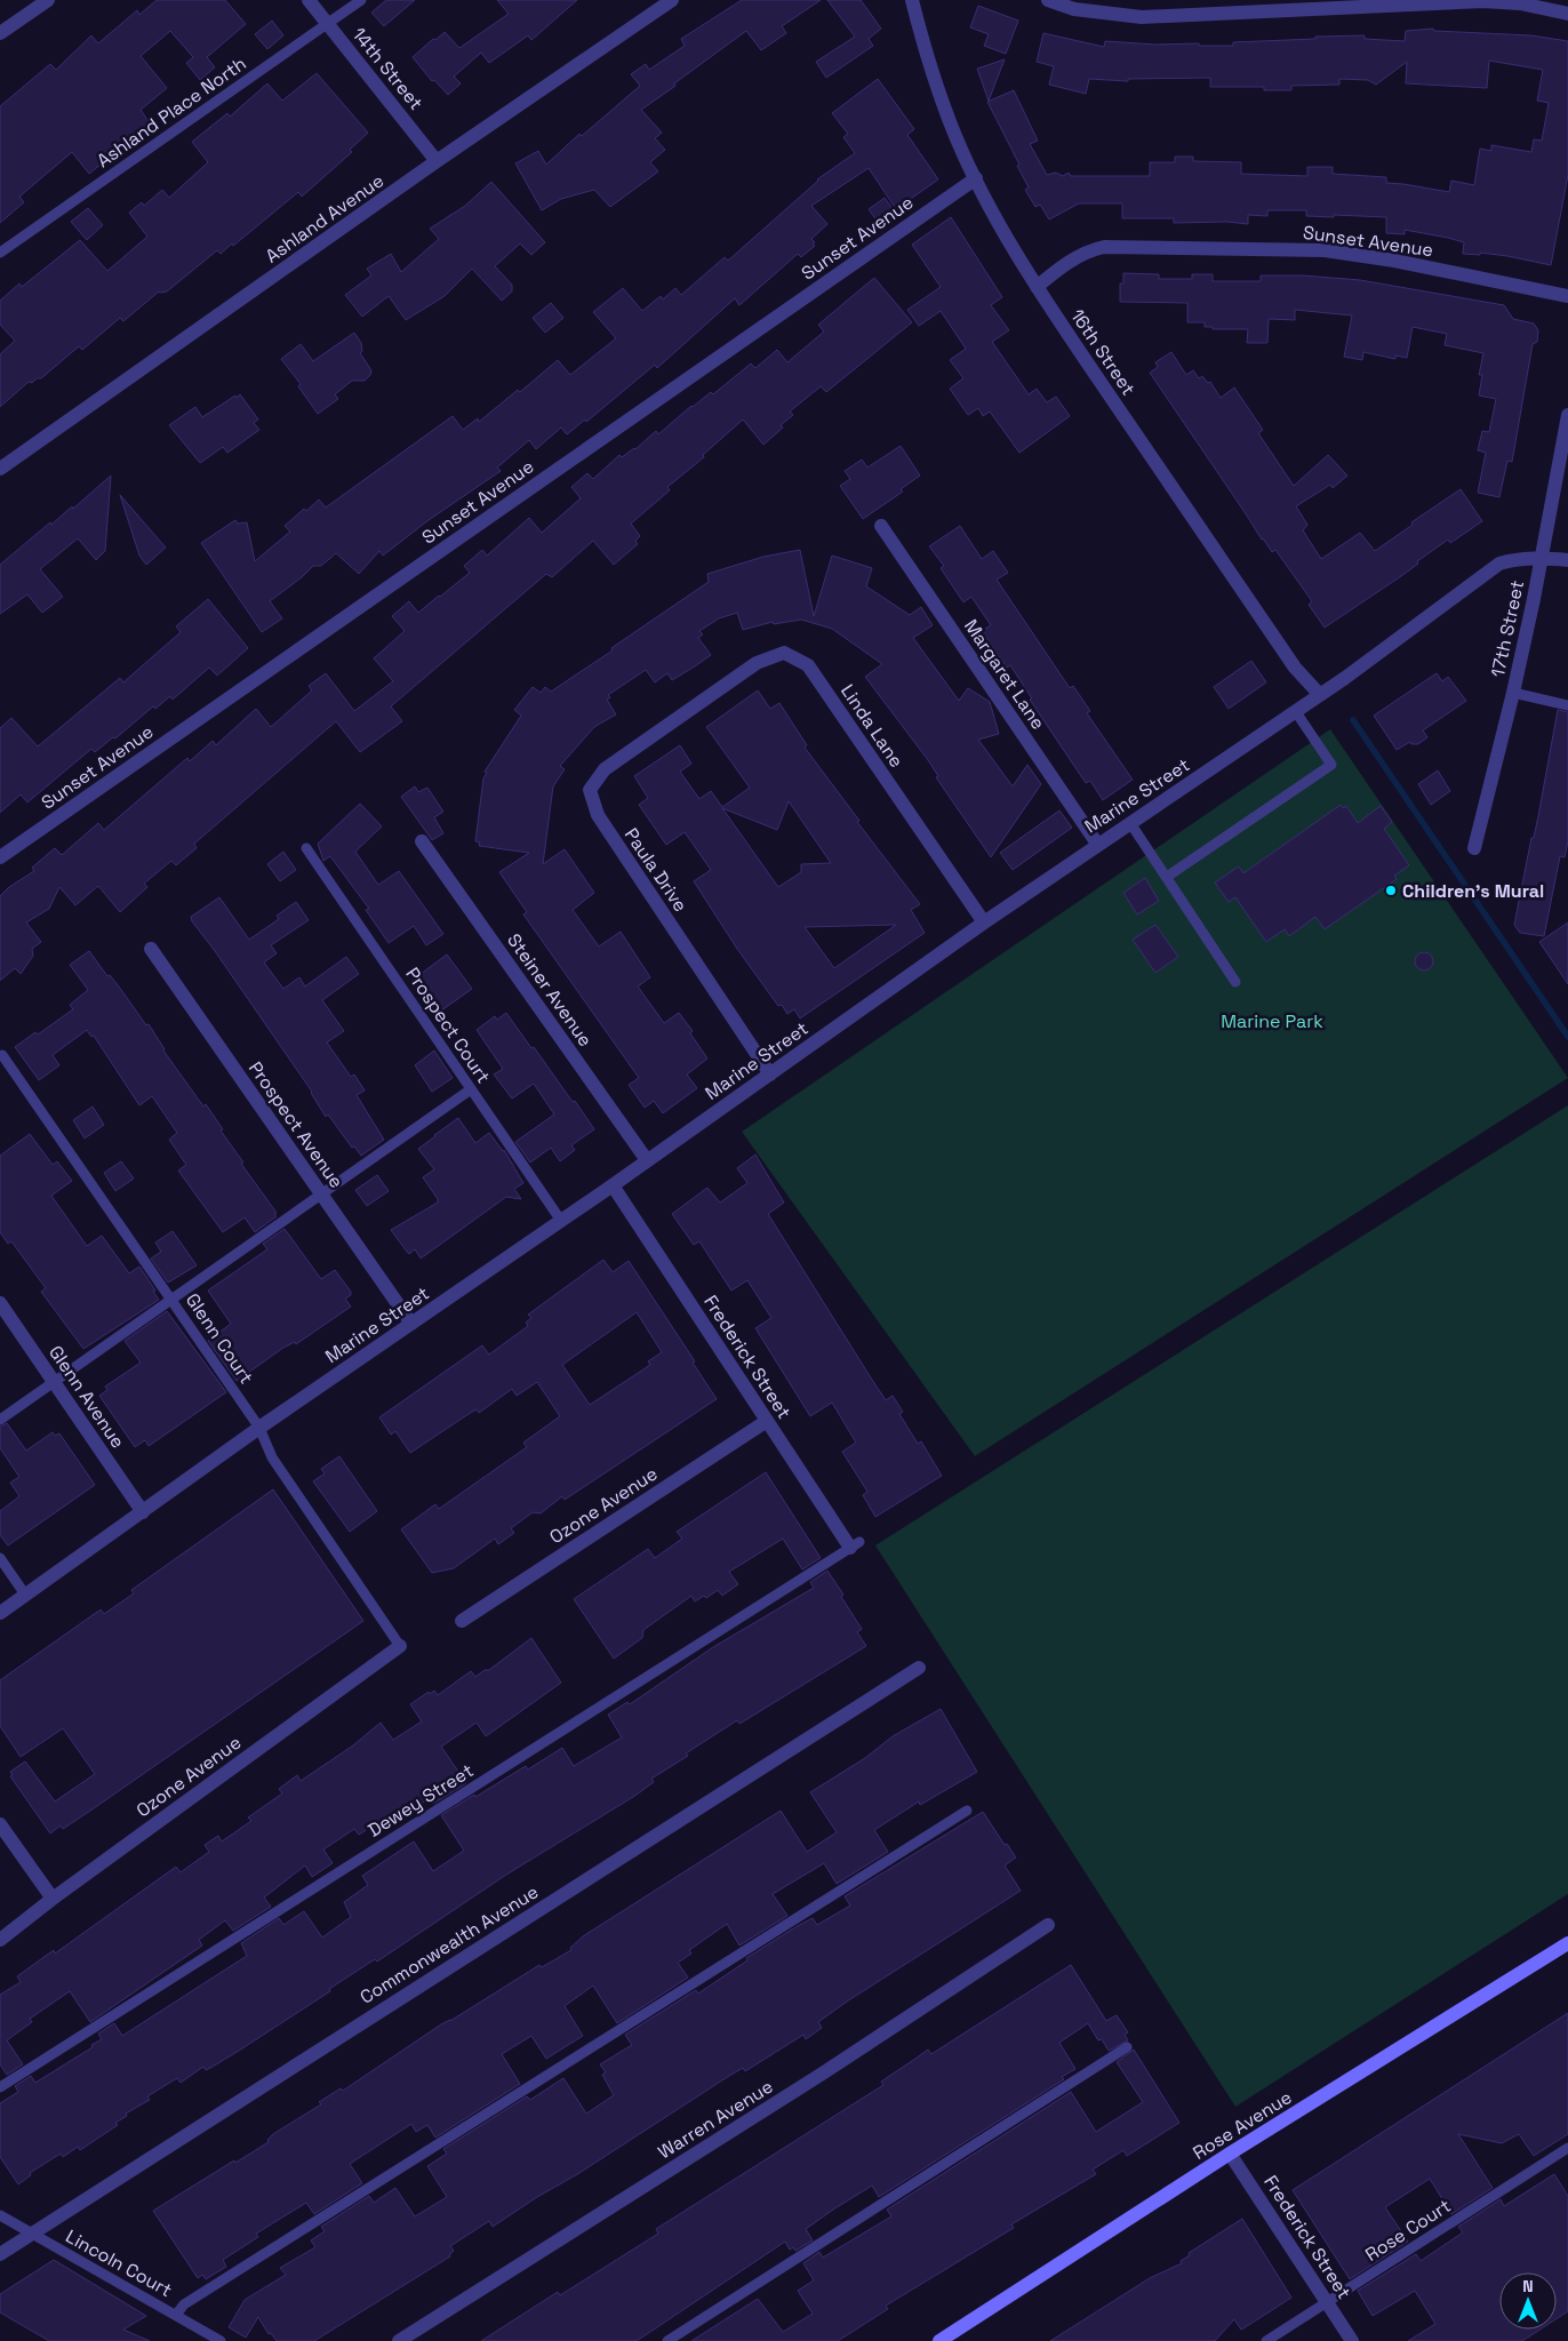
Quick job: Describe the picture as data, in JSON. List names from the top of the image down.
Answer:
{
  "streets": {
    "street": [
      "14th Street",
      "Ashland Avenue",
      "Sunset Avenue",
      "16th Street",
      "17th Street",
      "Margaret Lane",
      "Linda Lane",
      "Marine Street",
      "Paula Drive",
      "Steiner Avenue",
      "Prospect Avenue",
      "Frederick Street",
      "Glenn Avenue",
      "Ozone Avenue",
      "Commonwealth Avenue",
      "Warren Avenue",
      "Rose Avenue"
    ],
    "lane": [
      "Ashland Place North",
      "Prospect Court",
      "Glenn Court",
      "Dewey Street",
      "Rose Court",
      "Lincoln Court"
    ]
  },
  "crossings": [
    ["14th Street", "Ashland Place North"],
    ["14th Street", "Ashland Avenue"],
    ["Sunset Avenue", "16th Street"],
    ["16th Street", "Marine Street"],
    ["17th Street", "Marine Street"],
    ["Margaret Lane", "Marine Street"],
    ["Linda Lane", "Marine Street"],
    ["Linda Lane", "Paula Drive"],
    ["Marine Street", "Paula Drive"],
    ["Marine Street", "Steiner Avenue"],
    ["Marine Street", "Prospect Court"],
    ["Marine Street", "Prospect Avenue"],
    ["Marine Street", "Glenn Court"],
    ["Marine Street", "Frederick Street"],
    ["Marine Street", "Glenn Avenue"],
    ["Glenn Court", "Ozone Avenue"],
    ["Frederick Street", "Ozone Avenue"],
    ["Frederick Street", "Dewey Street"],
    ["Frederick Street", "Rose Avenue"],
    ["Frederick Street", "Rose Court"],
    ["Commonwealth Avenue", "Lincoln Court"]
  ],
  "parks": ["Marine Park"],
  "places": ["Children's Mural"],
  "north": "top"
}
